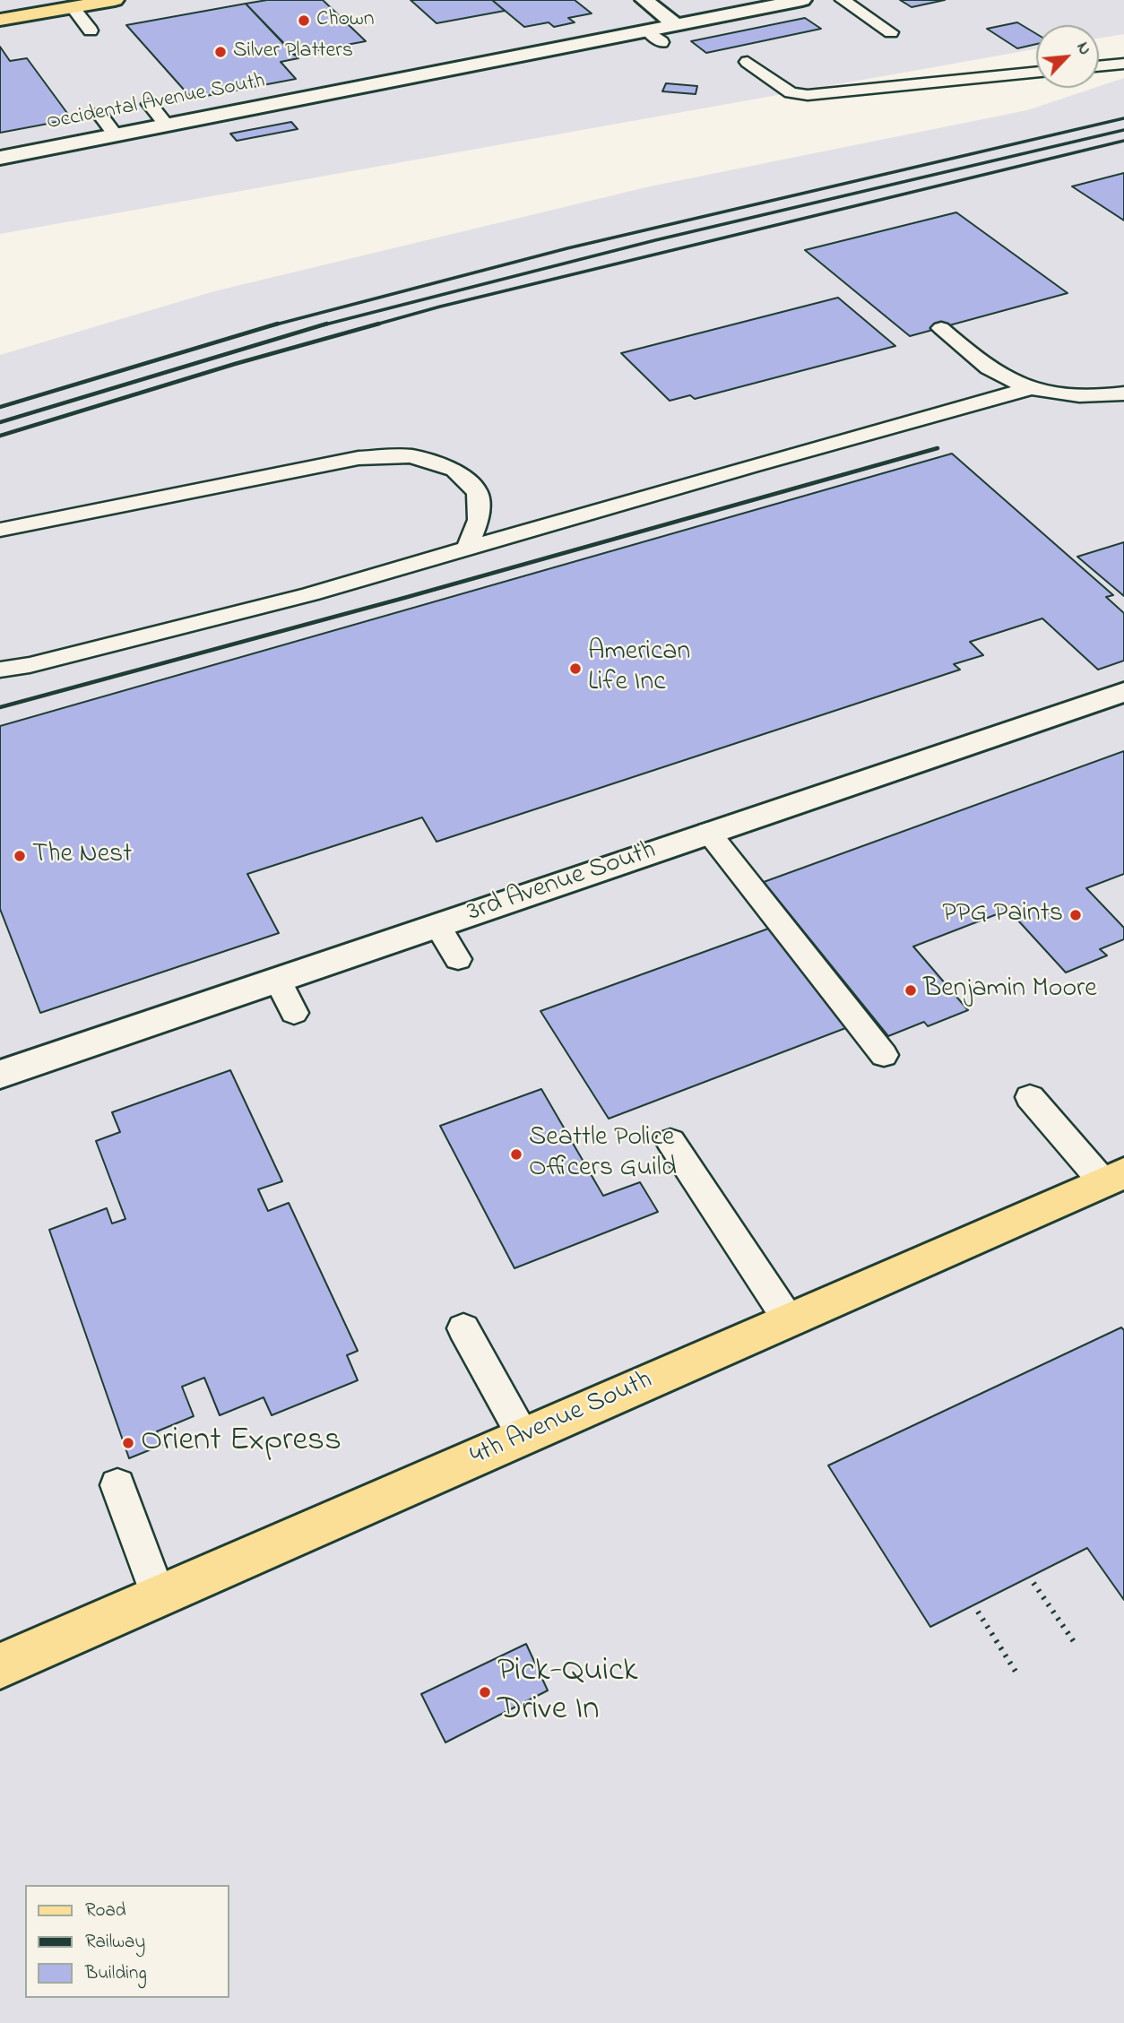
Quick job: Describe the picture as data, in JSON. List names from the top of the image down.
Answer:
{
  "streets": {
    "main road": ["4th Avenue South"],
    "street": ["Occidental Avenue South", "3rd Avenue South"]
  },
  "places": [
    "Chown",
    "Silver Platters",
    "American Life Inc",
    "The Nest",
    "PPG Paints",
    "Benjamin Moore",
    "Seattle Police Officers Guild",
    "Orient Express",
    "Pick-Quick Drive In"
  ],
  "legend": ["Road", "Railway", "Building"],
  "north": "top right"
}
